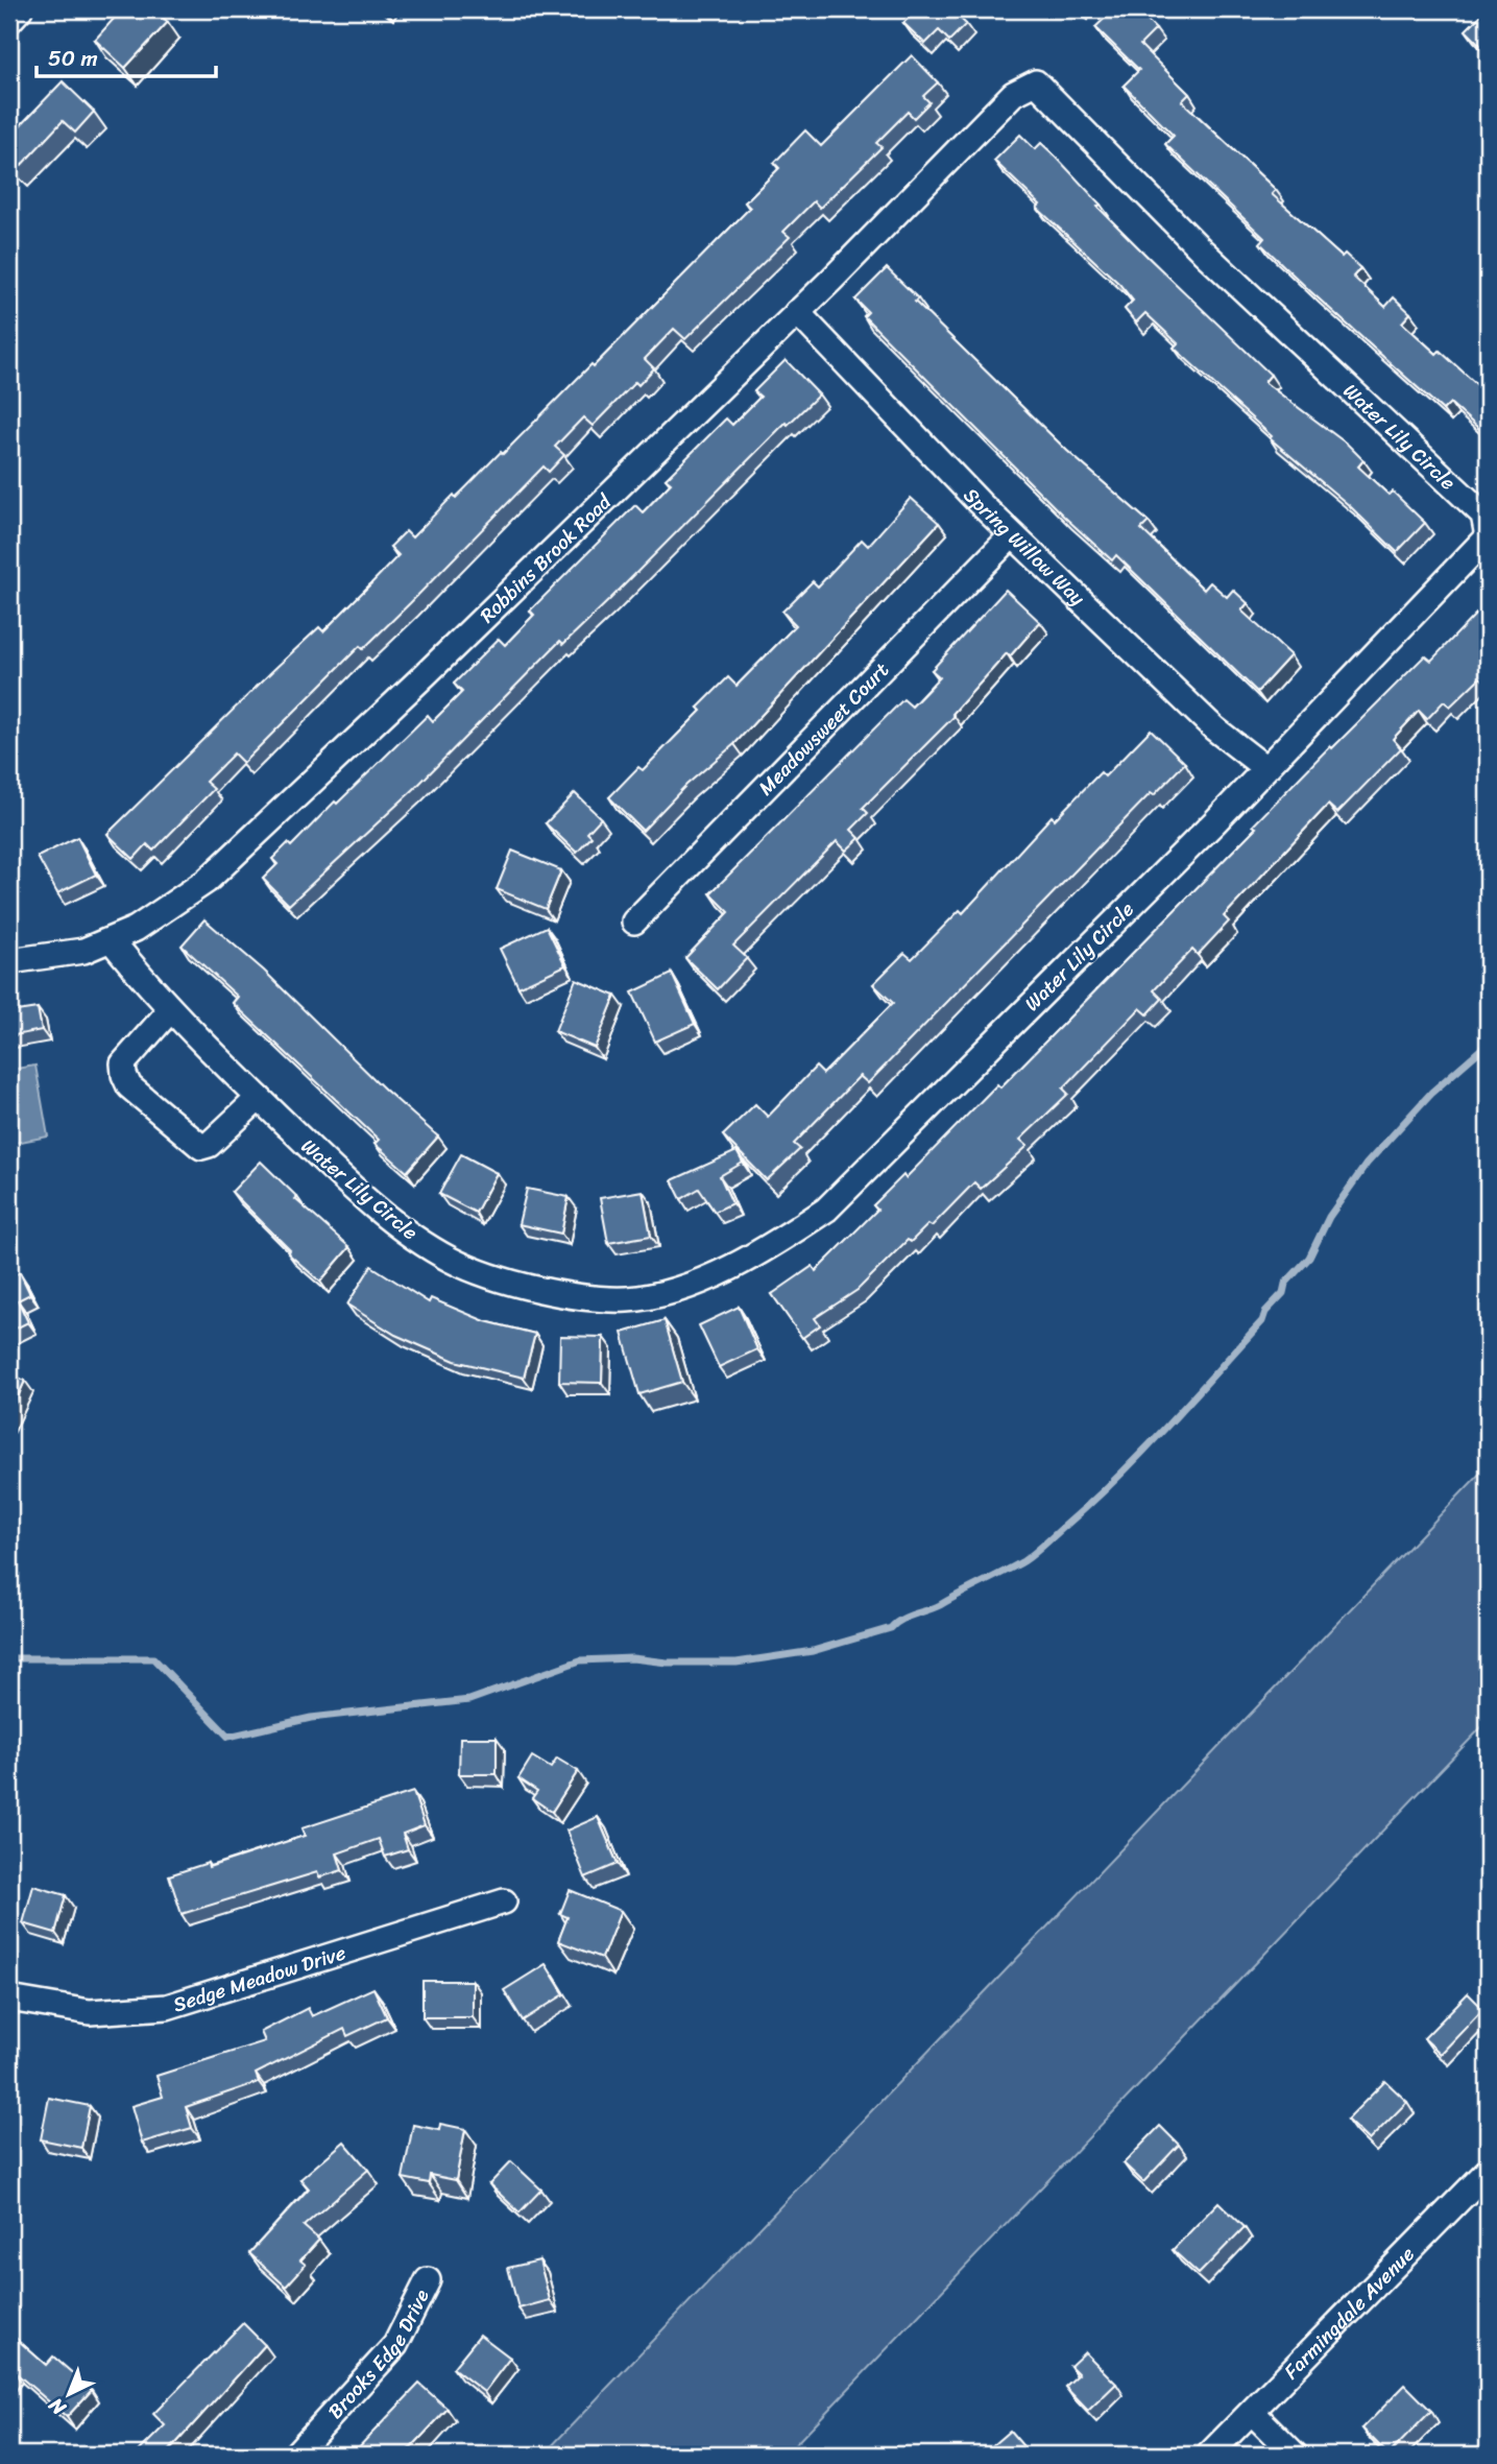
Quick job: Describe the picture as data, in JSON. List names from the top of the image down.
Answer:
{
  "streets": {
    "street": [
      "Water Lily Circle",
      "Spring Willow Way",
      "Robbins Brook Road",
      "Meadowsweet Court",
      "Sedge Meadow Drive",
      "Farmingdale Avenue",
      "Brooks Edge Drive"
    ]
  },
  "crossings": [
    ["Water Lily Circle", "Spring Willow Way"],
    ["Water Lily Circle", "Robbins Brook Road"],
    ["Spring Willow Way", "Robbins Brook Road"],
    ["Spring Willow Way", "Meadowsweet Court"]
  ],
  "scale_bar": "50 m",
  "north": "bottom left"
}
